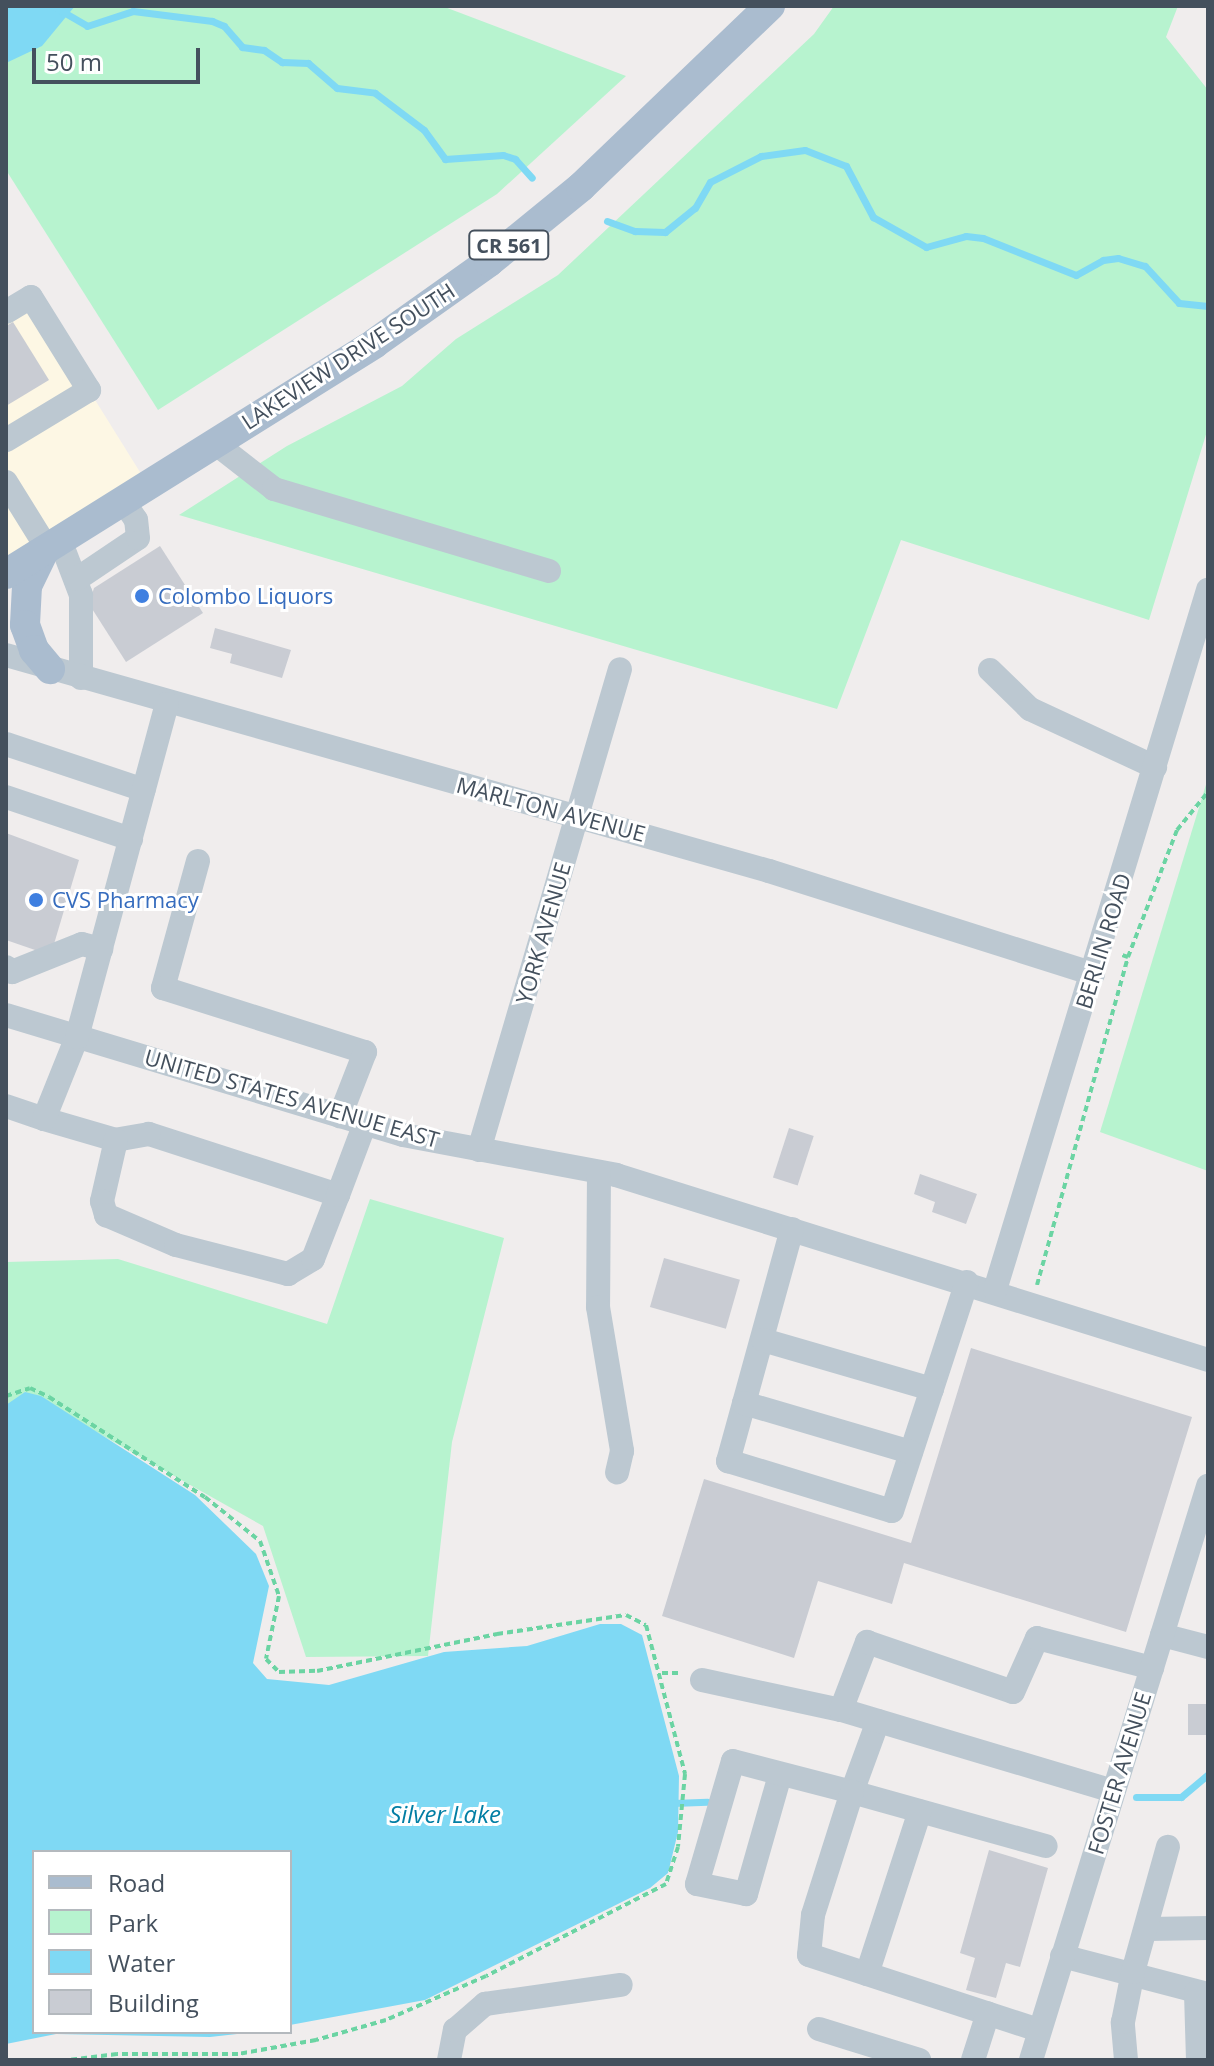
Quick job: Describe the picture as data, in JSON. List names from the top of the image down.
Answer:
{
  "streets": {
    "main road": ["CR 561", "LAKEVIEW DRIVE SOUTH"],
    "street": [
      "MARLTON AVENUE",
      "YORK AVENUE",
      "BERLIN ROAD",
      "UNITED STATES AVENUE EAST",
      "FOSTER AVENUE"
    ]
  },
  "crossings": [
    ["MARLTON AVENUE", "YORK AVENUE"],
    ["MARLTON AVENUE", "BERLIN ROAD"],
    ["YORK AVENUE", "UNITED STATES AVENUE EAST"],
    ["BERLIN ROAD", "UNITED STATES AVENUE EAST"]
  ],
  "water": ["Silver Lake"],
  "places": ["Colombo Liquors", "CVS Pharmacy"],
  "legend": [
    "Road",
    "Park",
    "Water",
    "Building"
  ],
  "scale_bar": "50 m"
}
